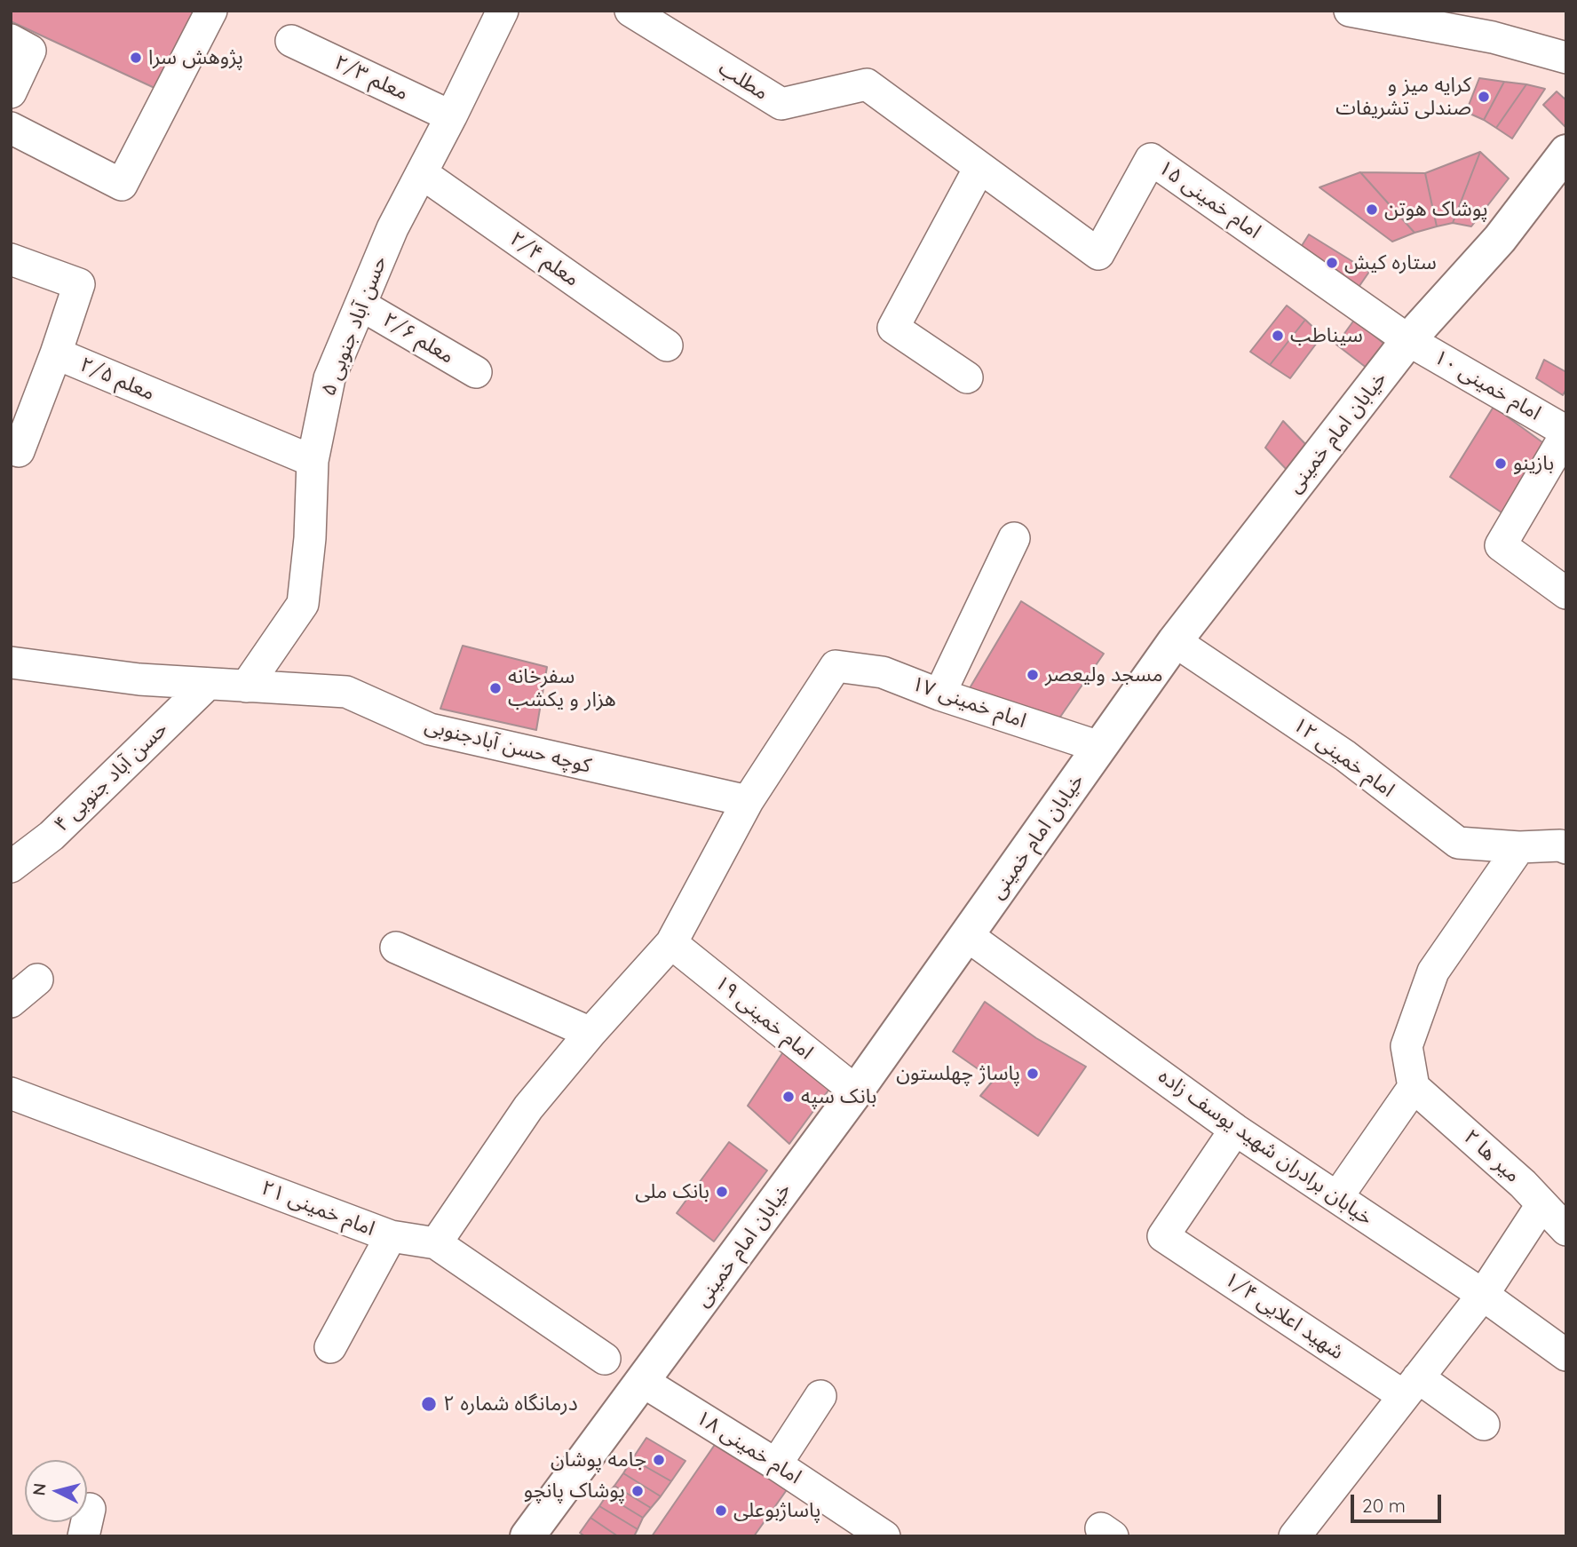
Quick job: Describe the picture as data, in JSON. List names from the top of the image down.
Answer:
{
  "streets": {
    "main road": ["خیابان امام خمینی"],
    "street": [
      "معلم ۲/۳",
      "مطلب",
      "امام خمینی ۱۵",
      "معلم ۲/۴",
      "حسن آباد جنوبی ۵",
      "معلم ۲/۶",
      "معلم ۲/۵",
      "امام خمینی ۱۰",
      "امام خمینی ۱۷",
      "کوچه حسن آبادجنوبی",
      "امام خمینی ۱۲",
      "حسن آباد جنوبی ۴",
      "امام خمینی ۱۹",
      "خیابان برادران شهید یوسف زاده",
      "میر ها ۲",
      "امام خمینی ۲۱",
      "شهید اعلایی ۱/۴",
      "امام خمینی ۱۸"
    ]
  },
  "crossings": [
    ["معلم ۲/۳", "حسن آباد جنوبی ۵"],
    ["مطلب", "امام خمینی ۱۵"],
    ["امام خمینی ۱۵", "امام خمینی ۱۰"],
    ["امام خمینی ۱۵", "خیابان امام خمینی"],
    ["معلم ۲/۴", "حسن آباد جنوبی ۵"],
    ["حسن آباد جنوبی ۵", "معلم ۲/۶"],
    ["حسن آباد جنوبی ۵", "معلم ۲/۵"],
    ["حسن آباد جنوبی ۵", "کوچه حسن آبادجنوبی"],
    ["امام خمینی ۱۰", "خیابان امام خمینی"],
    ["خیابان امام خمینی", "امام خمینی ۱۷"],
    ["خیابان امام خمینی", "امام خمینی ۱۲"],
    ["خیابان امام خمینی", "امام خمینی ۱۹"],
    ["خیابان امام خمینی", "خیابان برادران شهید یوسف زاده"],
    ["خیابان امام خمینی", "امام خمینی ۱۸"],
    ["امام خمینی ۱۷", "کوچه حسن آبادجنوبی"],
    ["کوچه حسن آبادجنوبی", "حسن آباد جنوبی ۴"],
    ["خیابان برادران شهید یوسف زاده", "شهید اعلایی ۱/۴"]
  ],
  "places": [
    "پژوهش سرا",
    "کرایه میز و صندلی تشریفات",
    "پوشاک هوتن",
    "ستاره کیش",
    "سیناطب",
    "بازینو",
    "مسجد ولیعصر",
    "سفرخانه هزار و یکشب",
    "پاساژ چهلستون",
    "بانک سپه",
    "بانک ملی",
    "درمانگاه شماره ۲",
    "جامه پوشان",
    "پوشاک پانچو",
    "پاساژبوعلی"
  ],
  "scale_bar": "20 m",
  "north": "left"
}
